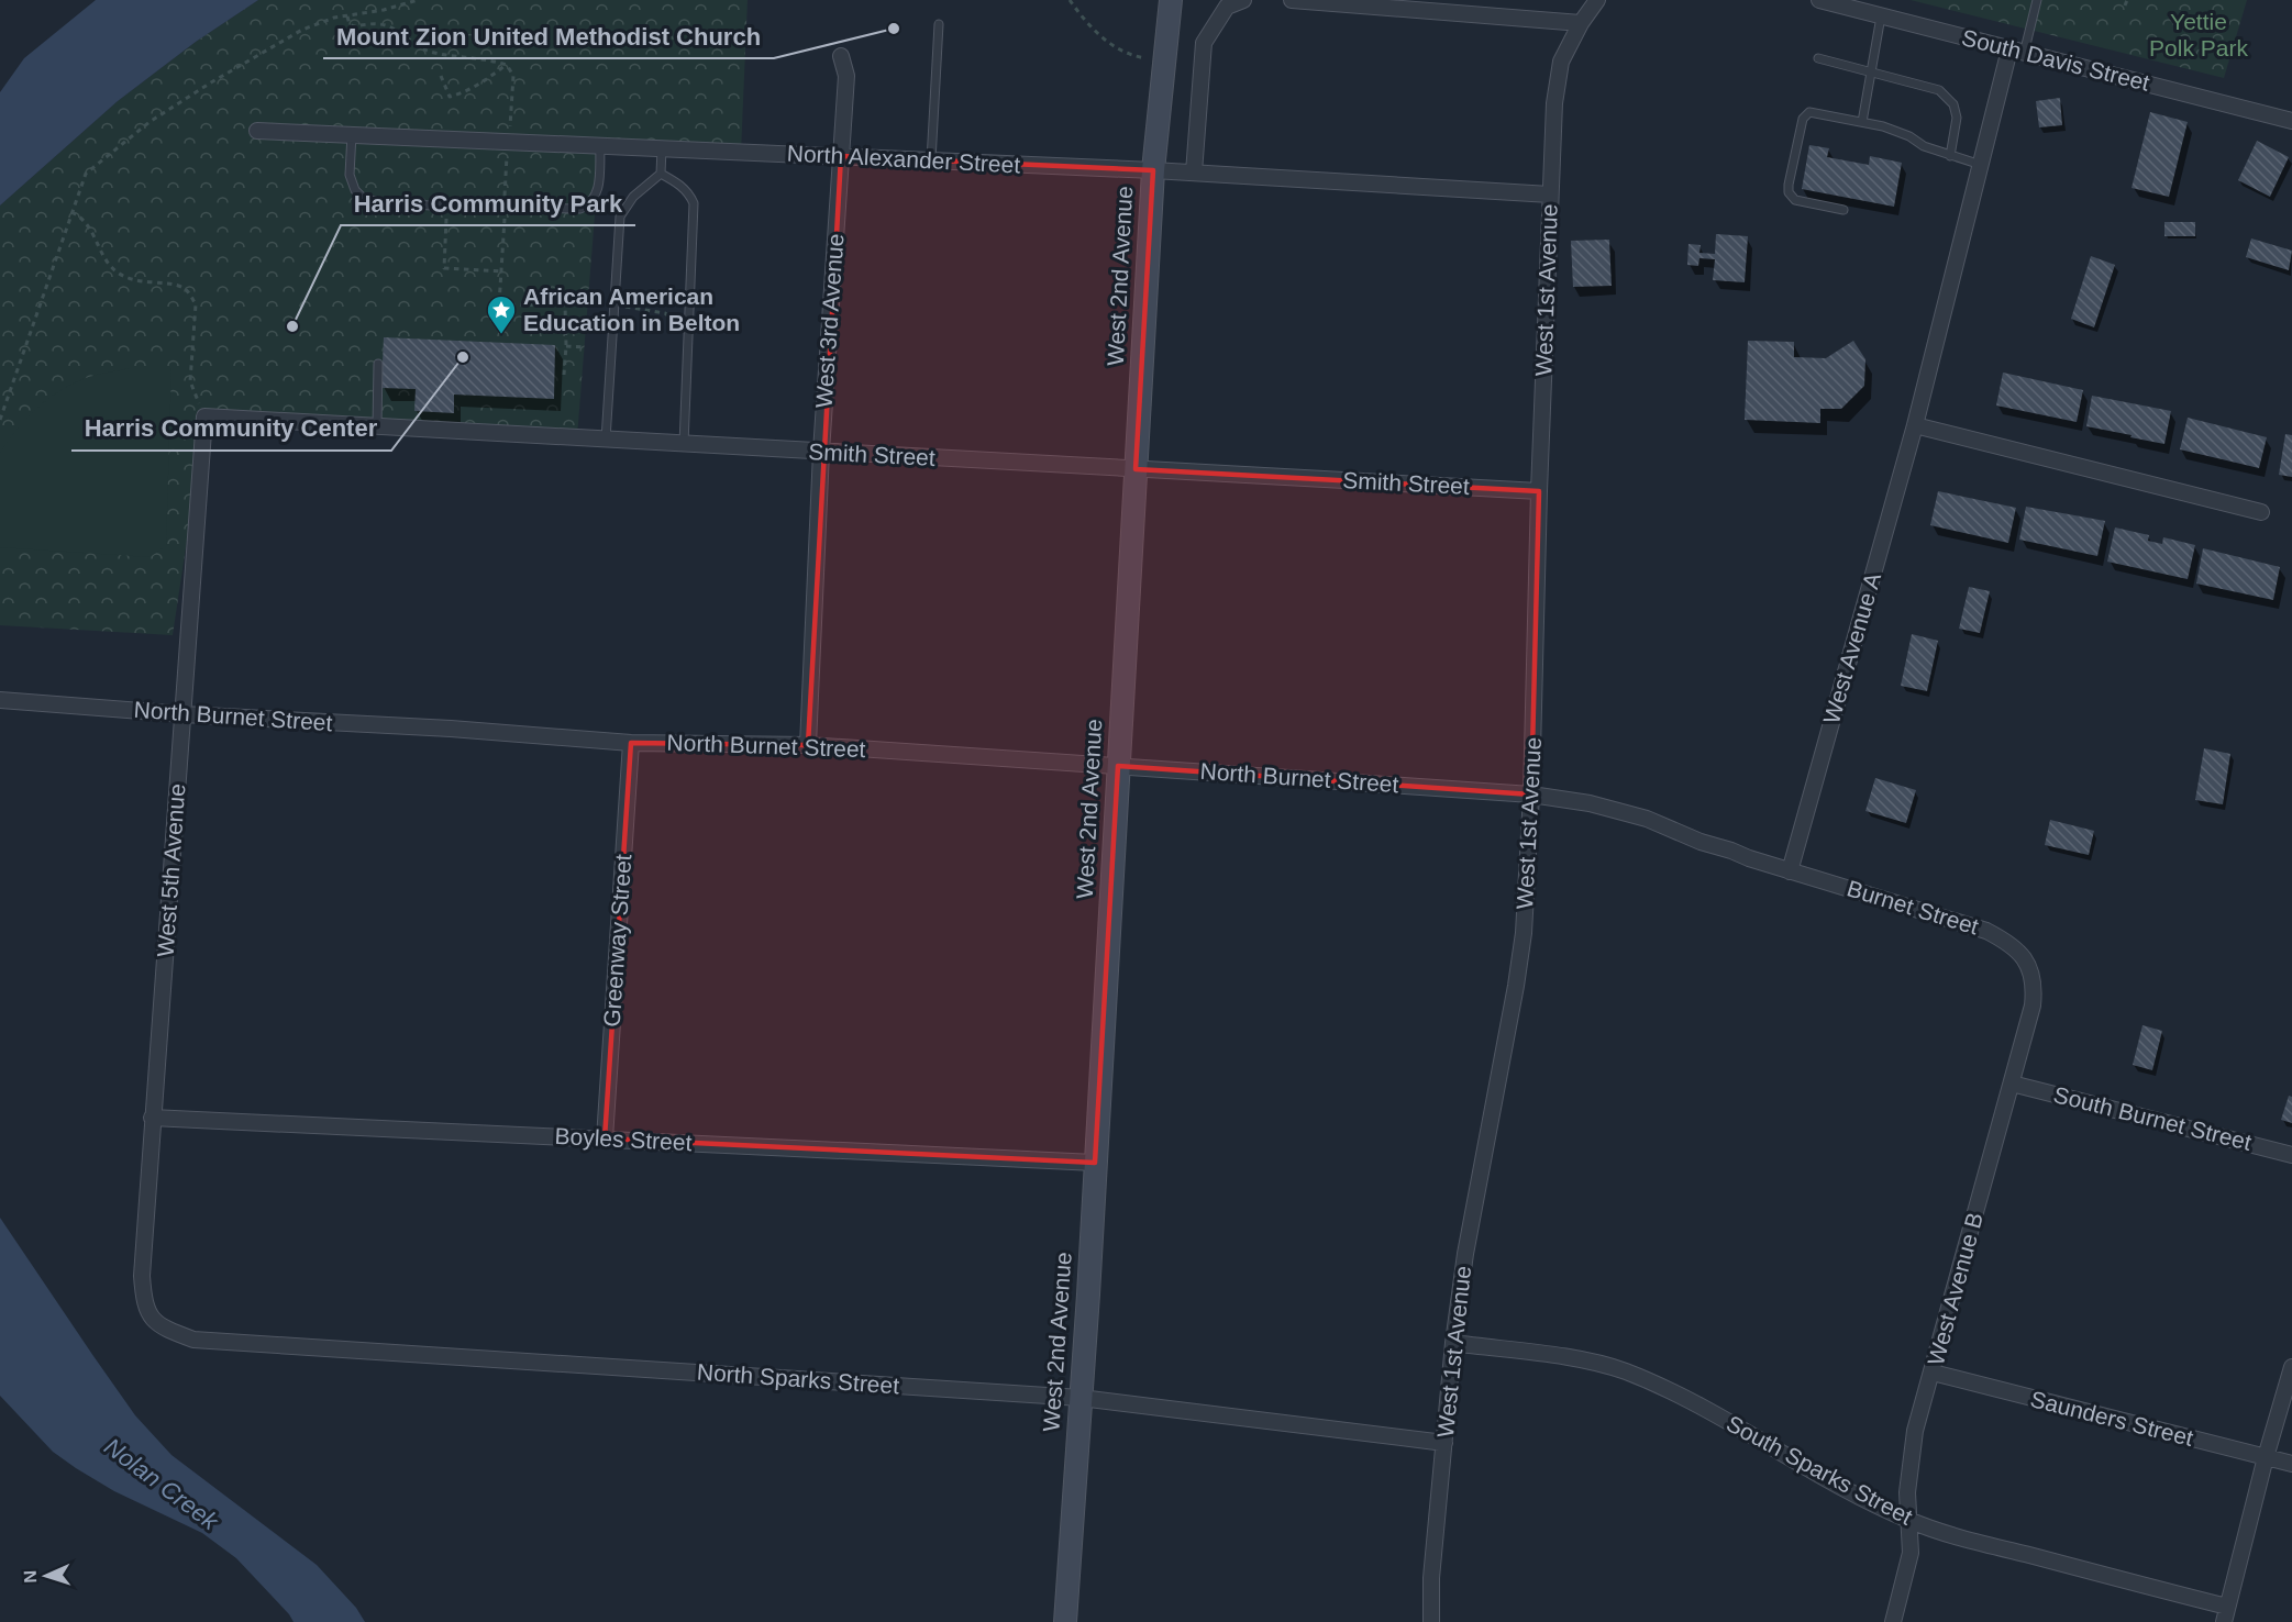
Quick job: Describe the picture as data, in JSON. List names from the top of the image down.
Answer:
{
  "streets": {
    "street": [
      "South Davis Street",
      "North Alexander Street",
      "West 2nd Avenue",
      "West 1st Avenue",
      "West 3rd Avenue",
      "Smith Street",
      "West Avenue A",
      "North Burnet Street",
      "West 5th Avenue",
      "Burnet Street",
      "Greenway Street",
      "South Burnet Street",
      "Boyles Street",
      "West Avenue B",
      "North Sparks Street",
      "Saunders Street",
      "South Sparks Street"
    ]
  },
  "crossings": [
    ["South Davis Street", "West Avenue A"],
    ["North Alexander Street", "West 2nd Avenue"],
    ["North Alexander Street", "West 1st Avenue"],
    ["North Alexander Street", "West 3rd Avenue"],
    ["West 2nd Avenue", "Smith Street"],
    ["West 2nd Avenue", "North Burnet Street"],
    ["West 2nd Avenue", "Boyles Street"],
    ["West 2nd Avenue", "North Sparks Street"],
    ["West 1st Avenue", "Smith Street"],
    ["West 1st Avenue", "North Burnet Street"],
    ["West 1st Avenue", "North Sparks Street"],
    ["West 1st Avenue", "South Sparks Street"],
    ["West 3rd Avenue", "Smith Street"],
    ["West 3rd Avenue", "North Burnet Street"],
    ["Smith Street", "West 5th Avenue"],
    ["West Avenue A", "Burnet Street"],
    ["North Burnet Street", "West 5th Avenue"],
    ["North Burnet Street", "Greenway Street"],
    ["West 5th Avenue", "Boyles Street"],
    ["West 5th Avenue", "North Sparks Street"],
    ["Burnet Street", "West Avenue B"],
    ["Greenway Street", "Boyles Street"],
    ["South Burnet Street", "West Avenue B"],
    ["West Avenue B", "Saunders Street"],
    ["West Avenue B", "South Sparks Street"]
  ],
  "water": ["Nolan Creek"],
  "parks": ["Yettie Polk Park"],
  "places": {
    "other": ["Mount Zion United Methodist Church", "Harris Community Park", "Harris Community Center"],
    "place": ["African American Education in Belton"]
  },
  "north": "left"
}
